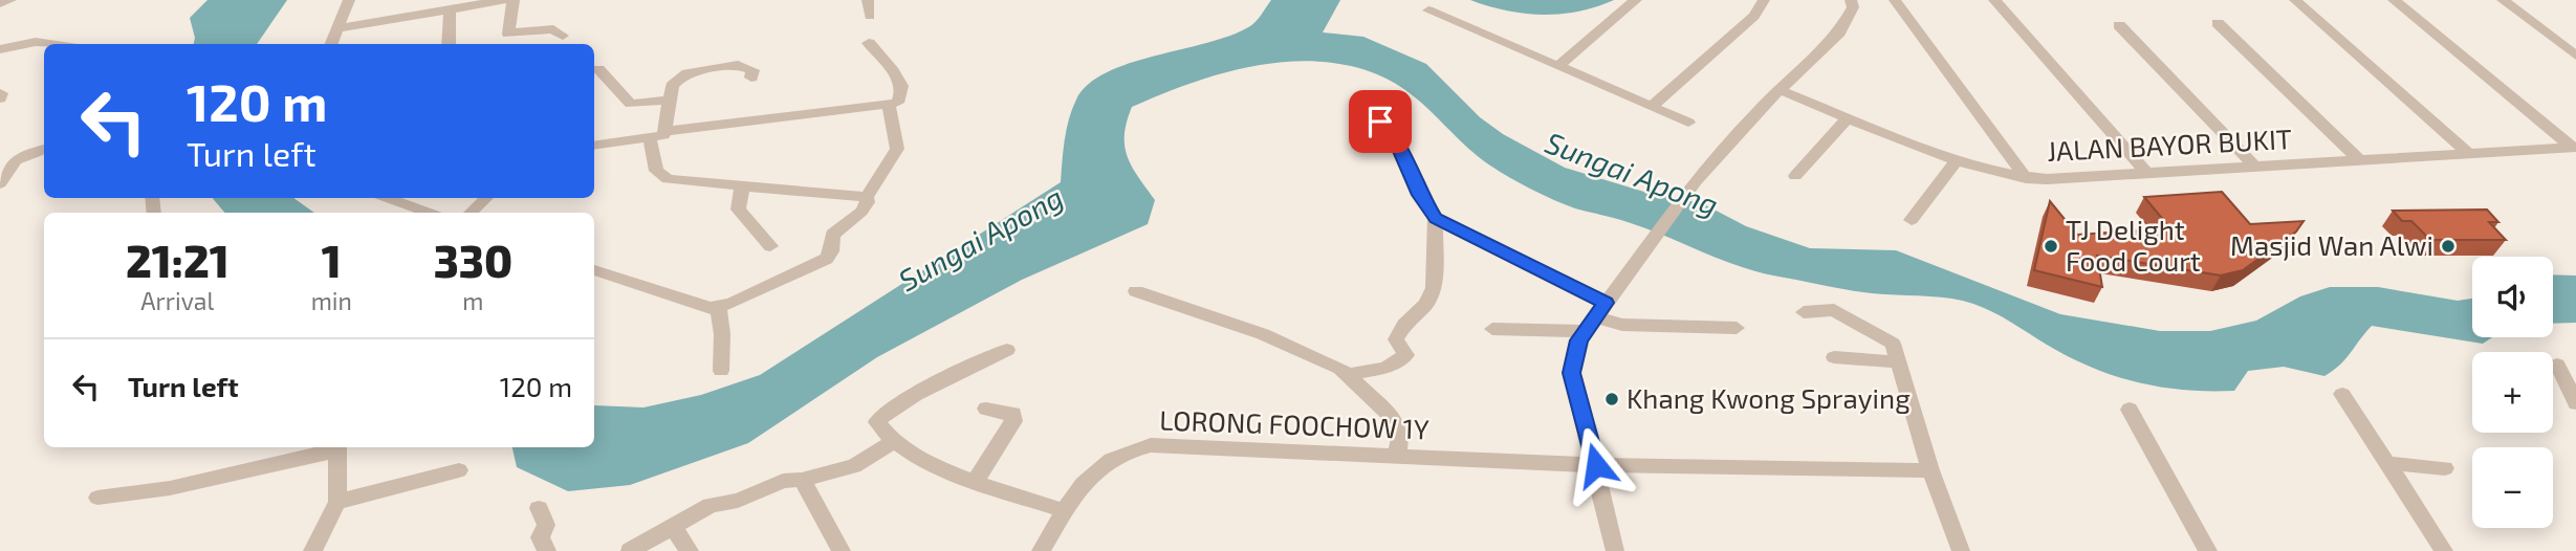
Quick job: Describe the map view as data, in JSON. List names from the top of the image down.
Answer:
{
  "streets": {
    "street": ["JALAN BAYOR BUKIT", "LORONG FOOCHOW 1Y"]
  },
  "water": ["Sungai Apong"],
  "places": ["TJ Delight Food Court", "Masjid Wan Alwi", "Khang Kwong Spraying"],
  "page": {
    "turn": ["120 m", "Turn left"],
    "eta": [
      "21:21",
      "Arrival",
      "1",
      "min",
      "330",
      "m"
    ],
    "map_buttons": ["+", "−"],
    "list": [
      {
        "name": "Turn left",
        "value": "120 m"
      }
    ]
  }
}
